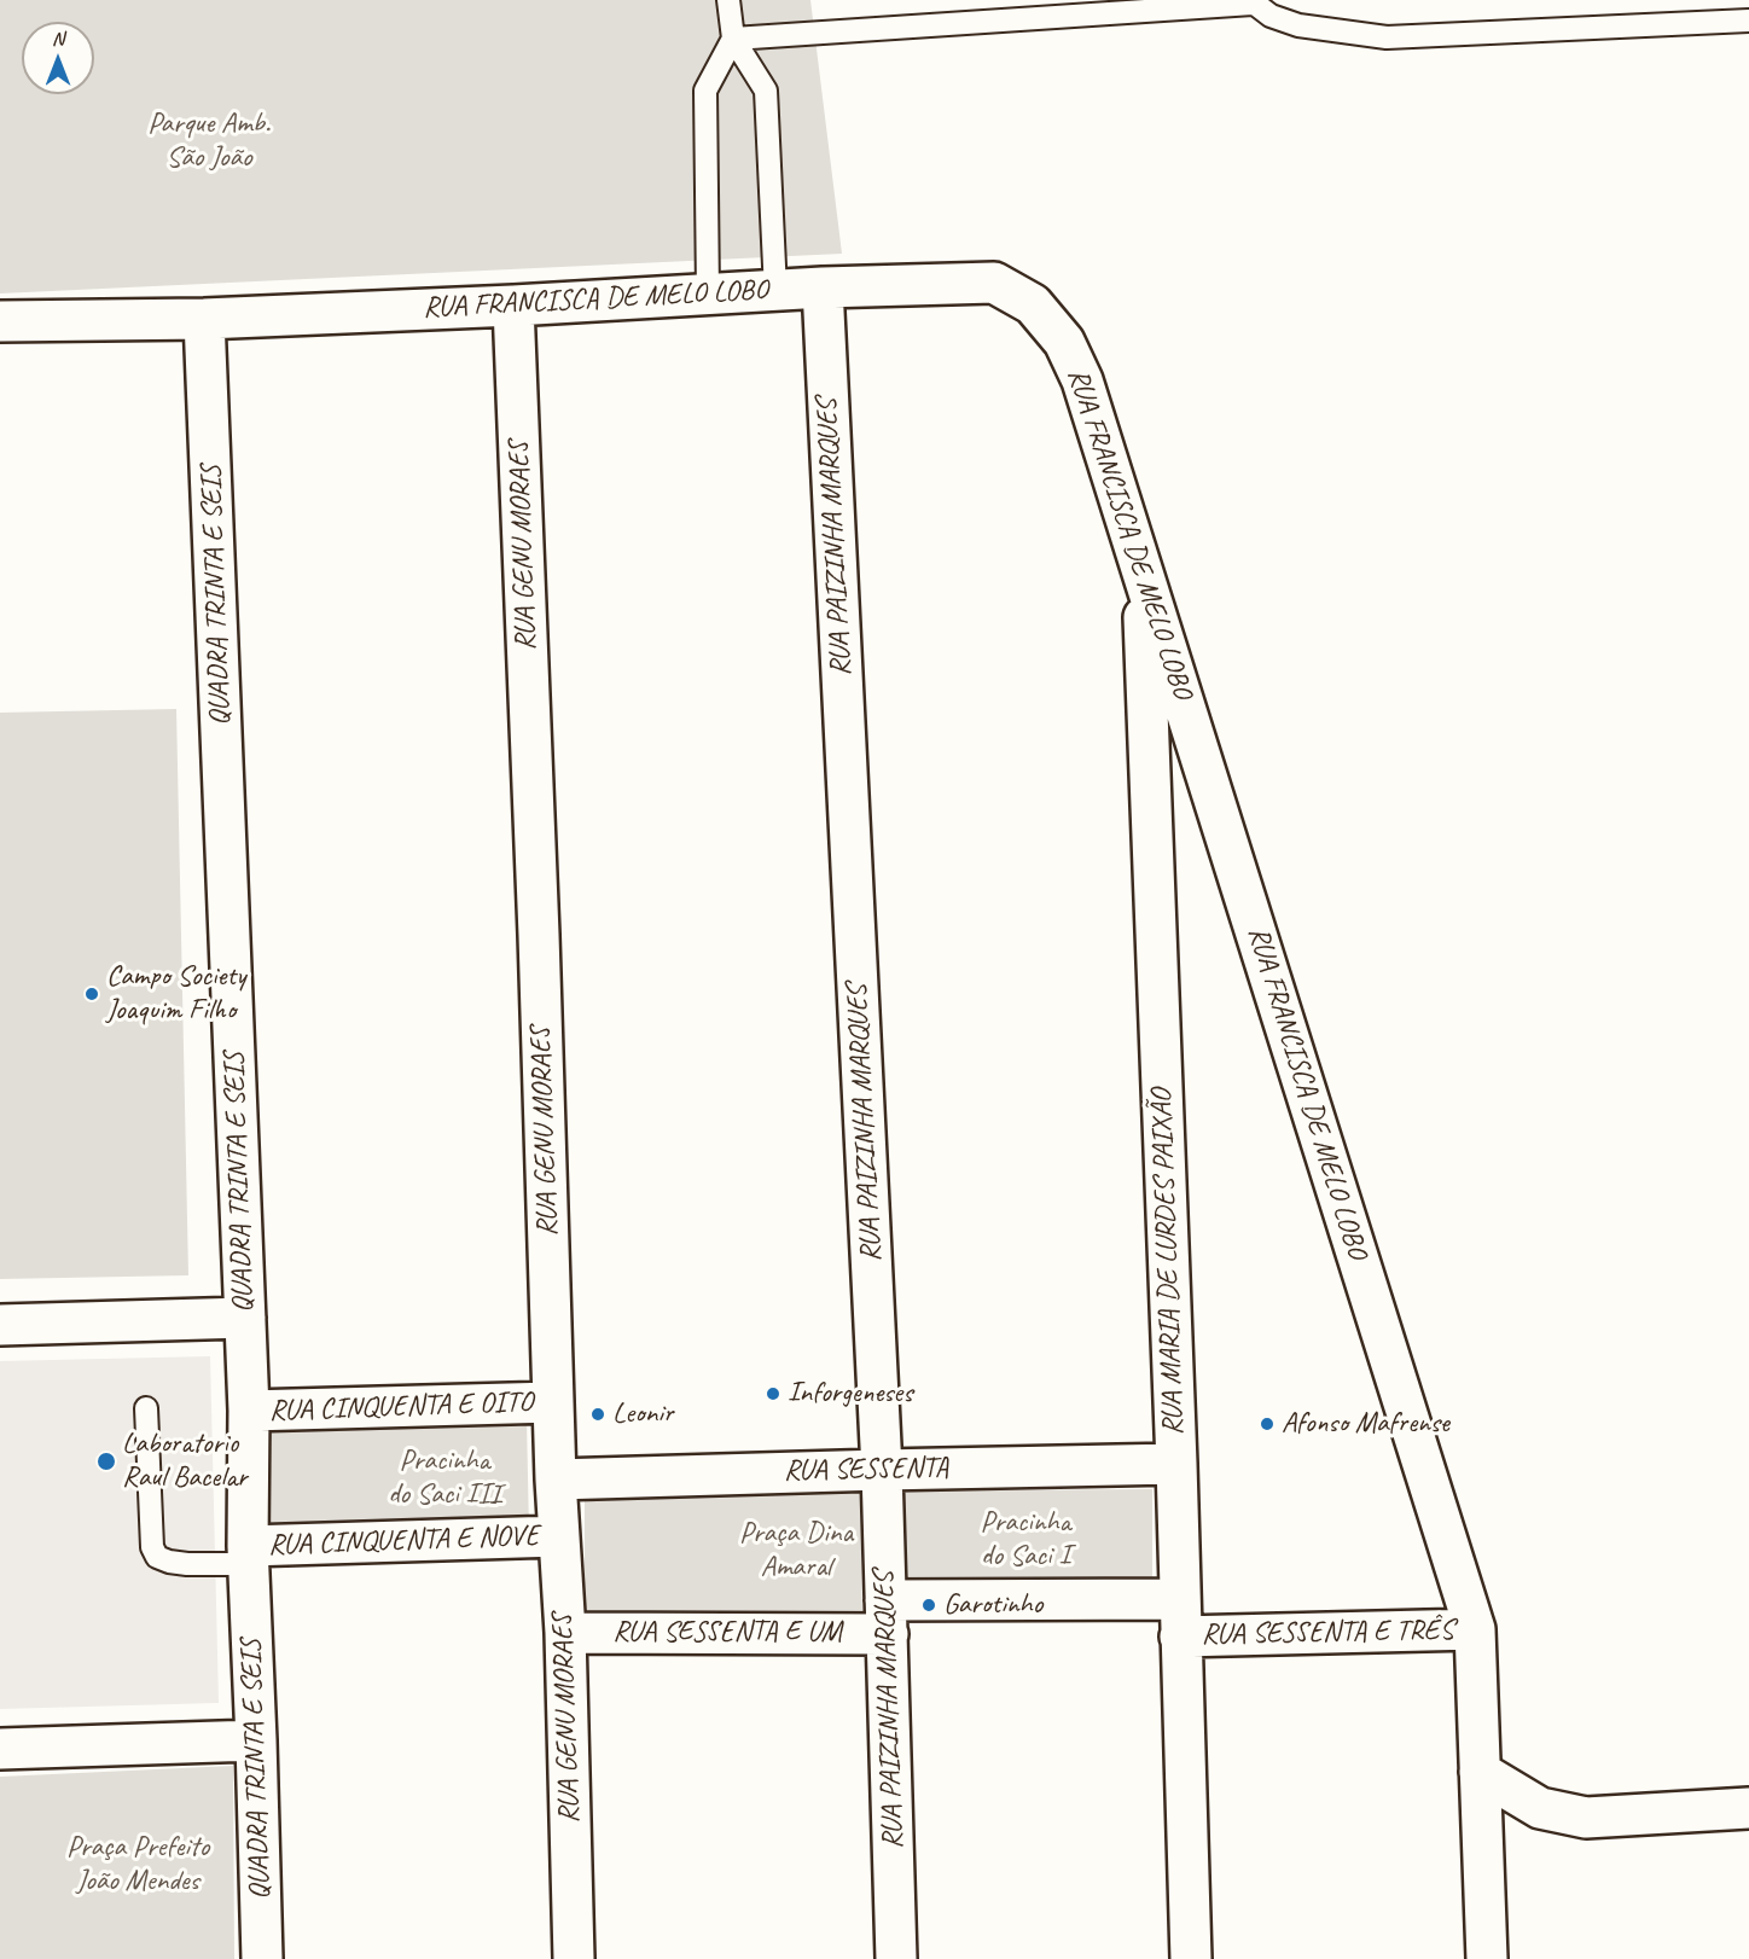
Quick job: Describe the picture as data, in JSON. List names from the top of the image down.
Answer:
{
  "streets": {
    "street": [
      "RUA FRANCISCA DE MELO LOBO",
      "RUA PAIZINHA MARQUES",
      "RUA GENU MORAES",
      "QUADRA TRINTA E SEIS",
      "RUA MARIA DE LURDES PAIXÃO",
      "RUA CINQUENTA E OITO",
      "RUA SESSENTA",
      "RUA CINQUENTA E NOVE",
      "RUA SESSENTA E UM",
      "RUA SESSENTA E TRÊS"
    ]
  },
  "crossings": [
    ["RUA FRANCISCA DE MELO LOBO", "RUA PAIZINHA MARQUES"],
    ["RUA FRANCISCA DE MELO LOBO", "RUA GENU MORAES"],
    ["RUA FRANCISCA DE MELO LOBO", "QUADRA TRINTA E SEIS"],
    ["RUA FRANCISCA DE MELO LOBO", "RUA MARIA DE LURDES PAIXÃO"],
    ["RUA FRANCISCA DE MELO LOBO", "RUA SESSENTA E TRÊS"],
    ["RUA PAIZINHA MARQUES", "RUA SESSENTA"],
    ["RUA PAIZINHA MARQUES", "RUA SESSENTA E UM"],
    ["RUA GENU MORAES", "RUA CINQUENTA E OITO"],
    ["RUA GENU MORAES", "RUA SESSENTA"],
    ["RUA GENU MORAES", "RUA CINQUENTA E NOVE"],
    ["RUA GENU MORAES", "RUA SESSENTA E UM"],
    ["QUADRA TRINTA E SEIS", "RUA CINQUENTA E OITO"],
    ["QUADRA TRINTA E SEIS", "RUA CINQUENTA E NOVE"],
    ["RUA MARIA DE LURDES PAIXÃO", "RUA SESSENTA"],
    ["RUA MARIA DE LURDES PAIXÃO", "RUA SESSENTA E UM"],
    ["RUA MARIA DE LURDES PAIXÃO", "RUA SESSENTA E TRÊS"],
    ["RUA SESSENTA E UM", "RUA SESSENTA E TRÊS"]
  ],
  "parks": [
    "Parque Amb. São João",
    "Pracinha do Saci III",
    "Pracinha do Saci I",
    "Praça Dina Amaral",
    "Praça Prefeito João Mendes"
  ],
  "places": [
    "Campo Society Joaquim Filho",
    "Inforgeneses",
    "Leonir",
    "Afonso Mafrense",
    "Laboratorio Raul Bacelar",
    "Garotinho"
  ],
  "north": "top"
}
